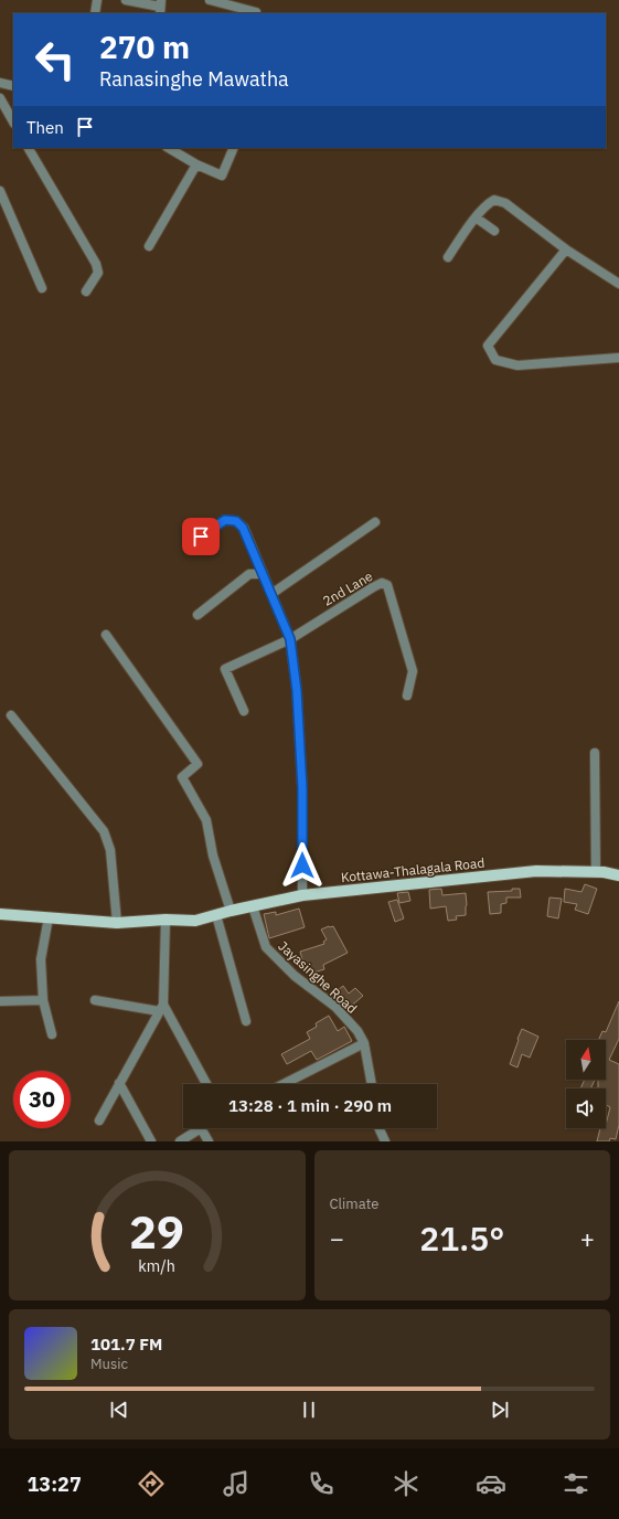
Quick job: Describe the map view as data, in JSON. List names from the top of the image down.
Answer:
{
  "streets": {
    "main road": ["Kottawa-Thalagala Road"],
    "street": ["2nd Lane", "Jayasinghe Road"]
  },
  "crossings": [
    ["Kottawa-Thalagala Road", "Jayasinghe Road"]
  ],
  "north": "top",
  "page": {
    "turn": ["270 m", "Ranasinghe Mawatha"],
    "then": "Then",
    "limit": "30",
    "trip": "13:28 · 1 min · 290 m",
    "tile": "Climate",
    "heat": ["−", "21.5°", "+"],
    "song": ["101.7 FM", "Music"],
    "tabs": "13:27",
    "gauge": ["29", "km/h"]
  }
}
